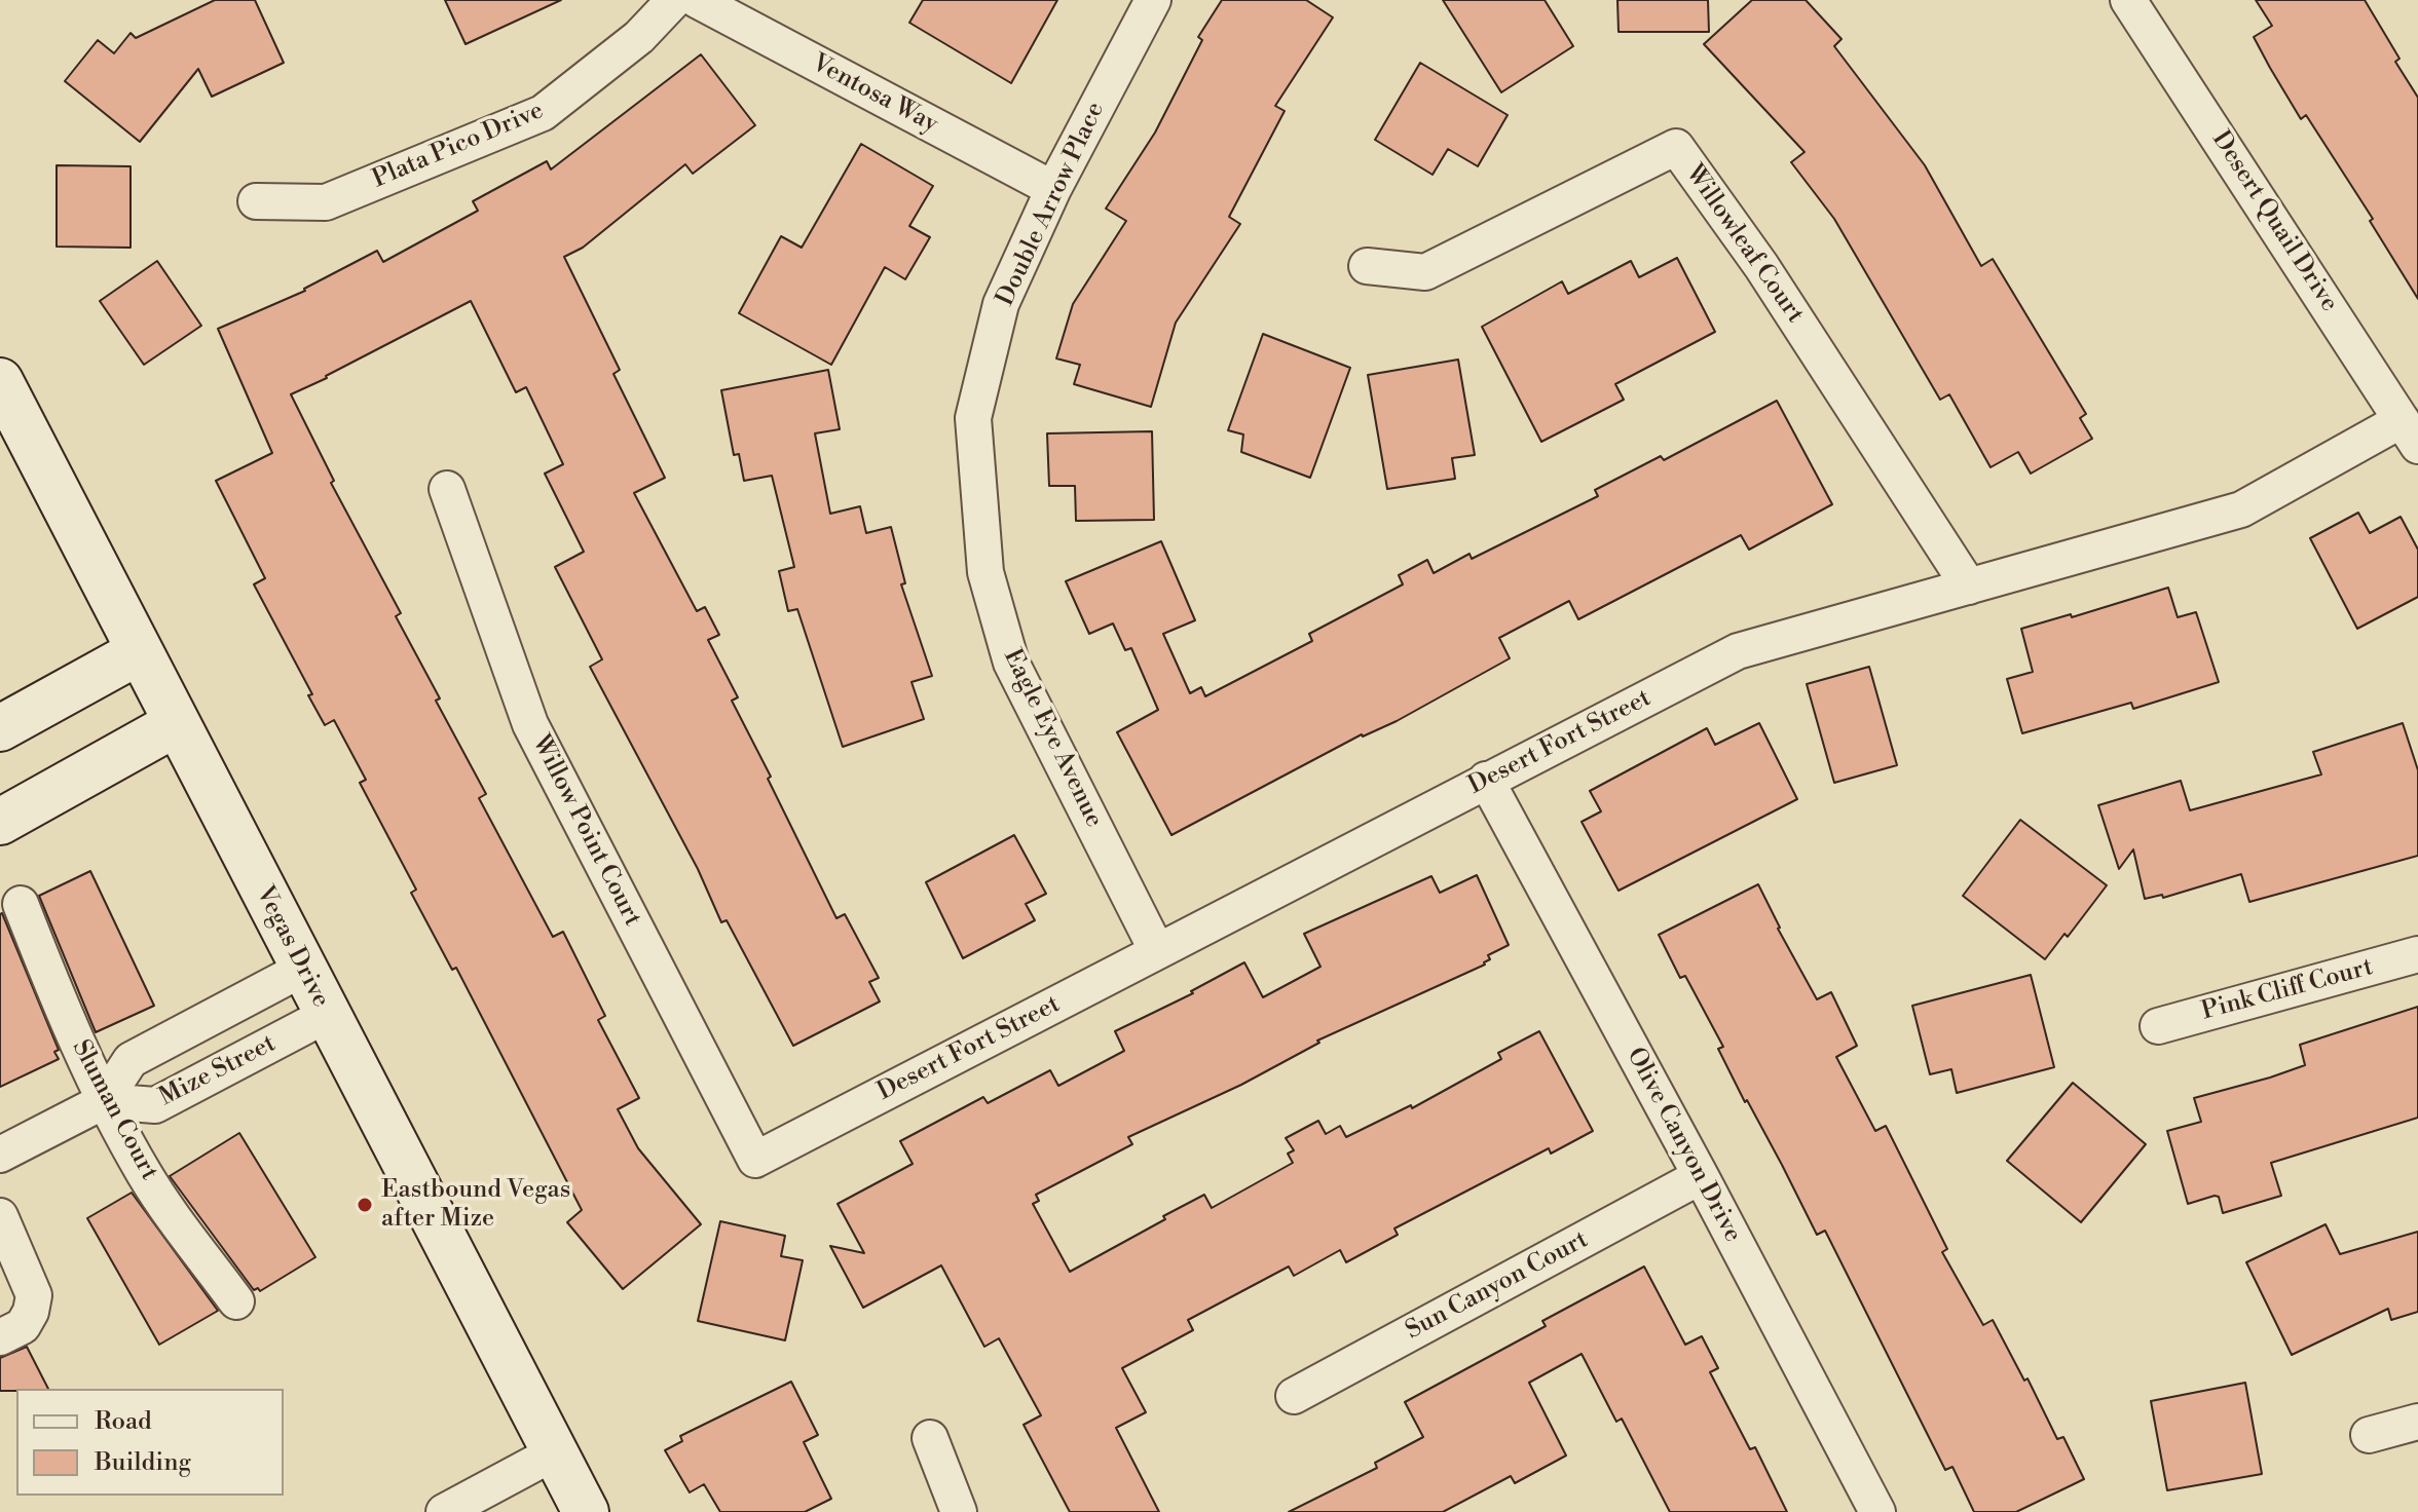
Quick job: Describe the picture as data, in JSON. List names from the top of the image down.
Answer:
{
  "streets": {
    "main road": ["Vegas Drive"],
    "street": [
      "Ventosa Way",
      "Plata Pico Drive",
      "Double Arrow Place",
      "Desert Quail Drive",
      "Willowleaf Court",
      "Eagle Eye Avenue",
      "Desert Fort Street",
      "Willow Point Court",
      "Pink Cliff Court",
      "Mize Street",
      "Sluman Court",
      "Olive Canyon Drive",
      "Sun Canyon Court"
    ]
  },
  "crossings": [
    ["Ventosa Way", "Double Arrow Place"],
    ["Double Arrow Place", "Eagle Eye Avenue"],
    ["Desert Quail Drive", "Desert Fort Street"],
    ["Willowleaf Court", "Desert Fort Street"],
    ["Eagle Eye Avenue", "Desert Fort Street"],
    ["Desert Fort Street", "Willow Point Court"],
    ["Desert Fort Street", "Olive Canyon Drive"],
    ["Vegas Drive", "Mize Street"],
    ["Mize Street", "Sluman Court"],
    ["Olive Canyon Drive", "Sun Canyon Court"]
  ],
  "places": ["Eastbound Vegas after Mize"],
  "legend": ["Road", "Building"]
}
